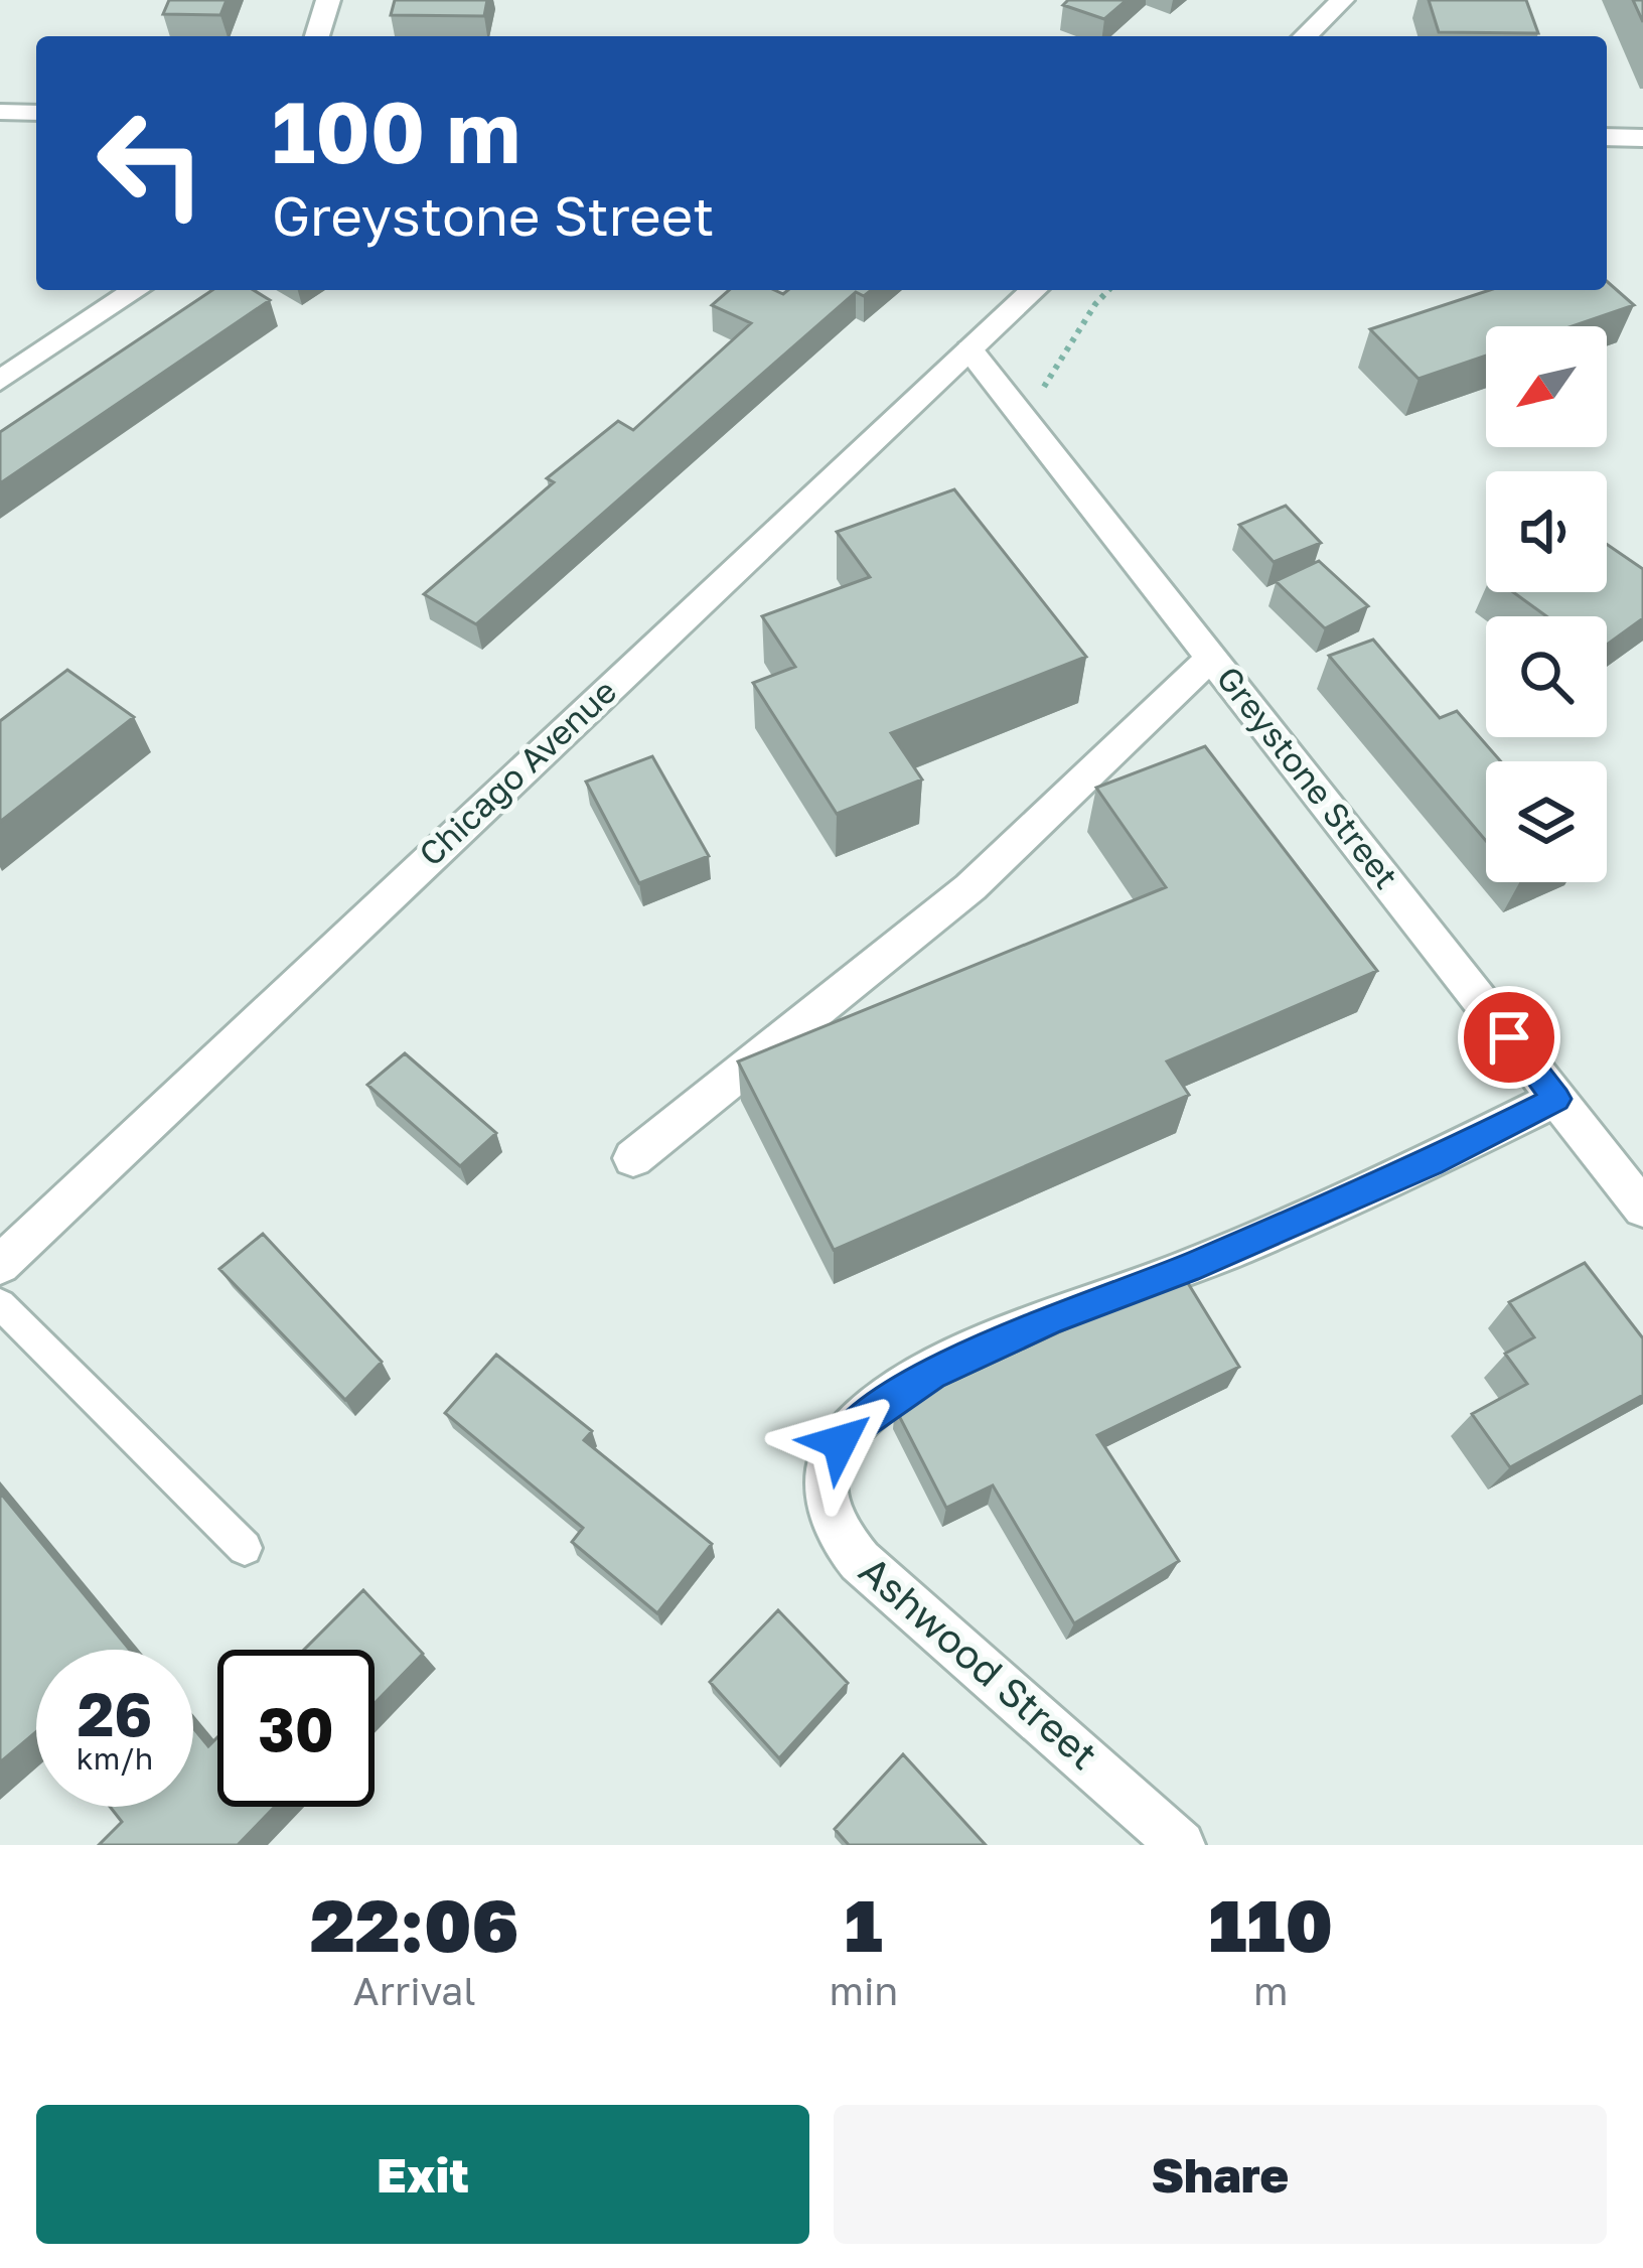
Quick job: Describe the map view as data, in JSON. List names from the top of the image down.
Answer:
{
  "streets": {
    "street": ["Chicago Avenue", "Greystone Street", "Ashwood Street"]
  },
  "crossings": [
    ["Chicago Avenue", "Greystone Street"],
    ["Greystone Street", "Ashwood Street"]
  ],
  "north": "bottom left",
  "page": {
    "turn": ["100 m", "Greystone Street"],
    "speed": "26 km/h",
    "limit": "30",
    "eta": [
      "22:06",
      "Arrival",
      "1",
      "min",
      "110",
      "m"
    ],
    "buttons": ["Exit", "Share"]
  }
}
